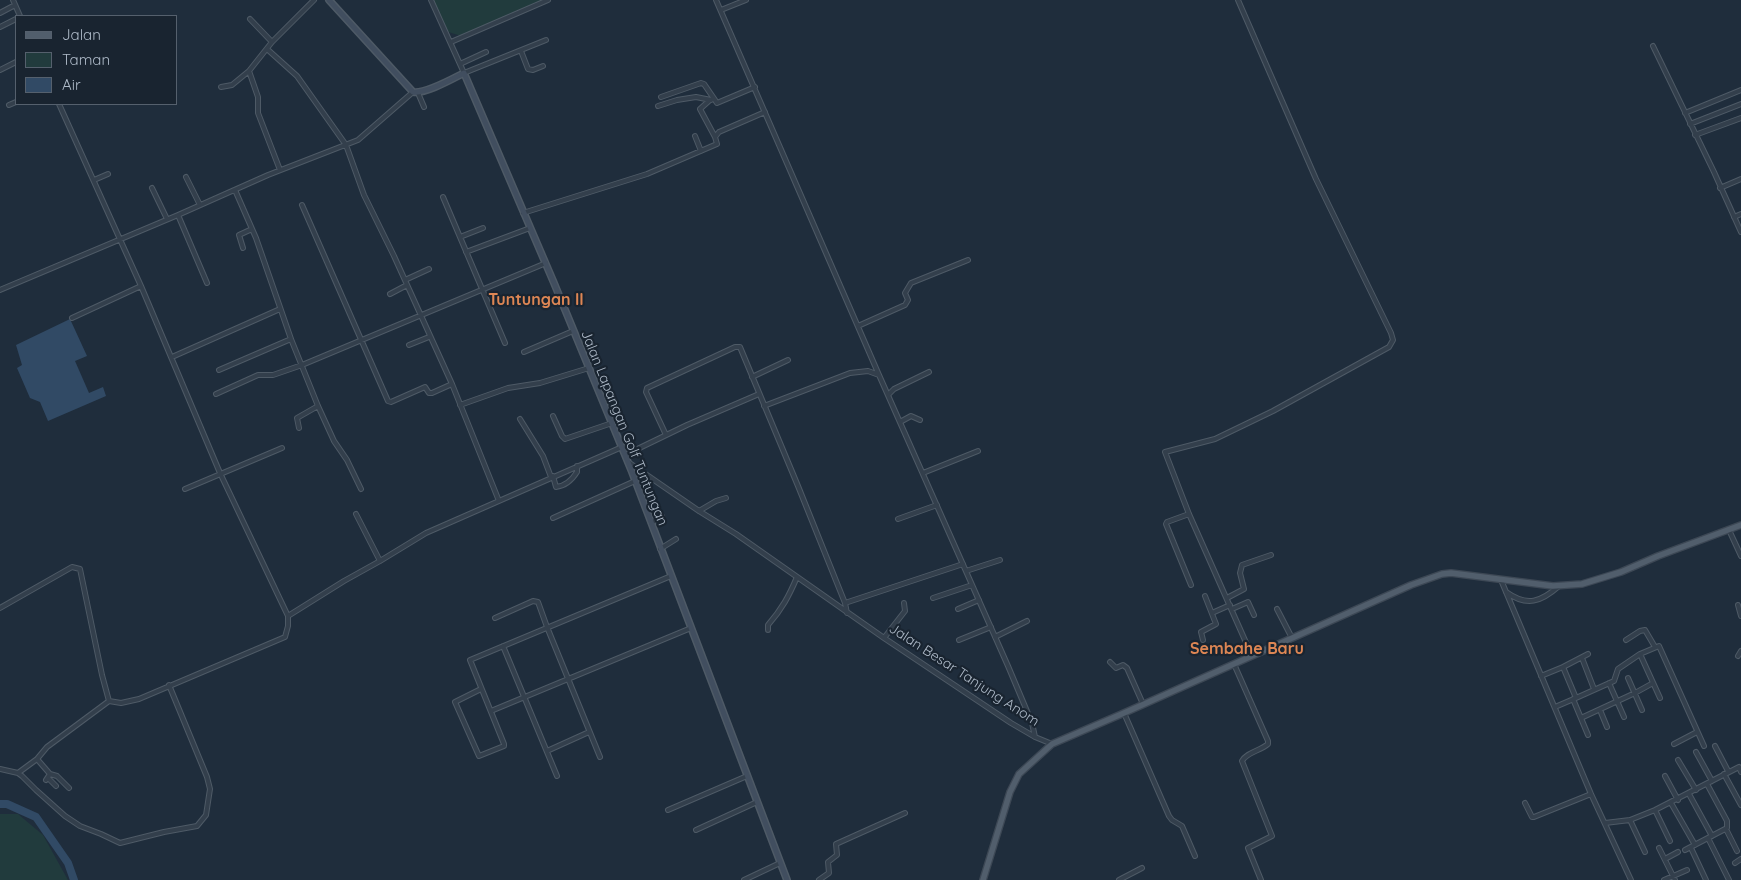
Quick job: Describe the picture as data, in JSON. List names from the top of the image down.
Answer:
{
  "streets": {
    "street": ["Jalan Lapangan Golf Tuntungan", "Jalan Besar Tanjung Anom"]
  },
  "crossings": [
    ["Jalan Lapangan Golf Tuntungan", "Jalan Besar Tanjung Anom"]
  ],
  "districts": ["Tuntungan II", "Sembahe Baru"],
  "legend": ["Jalan", "Taman", "Air"]
}
